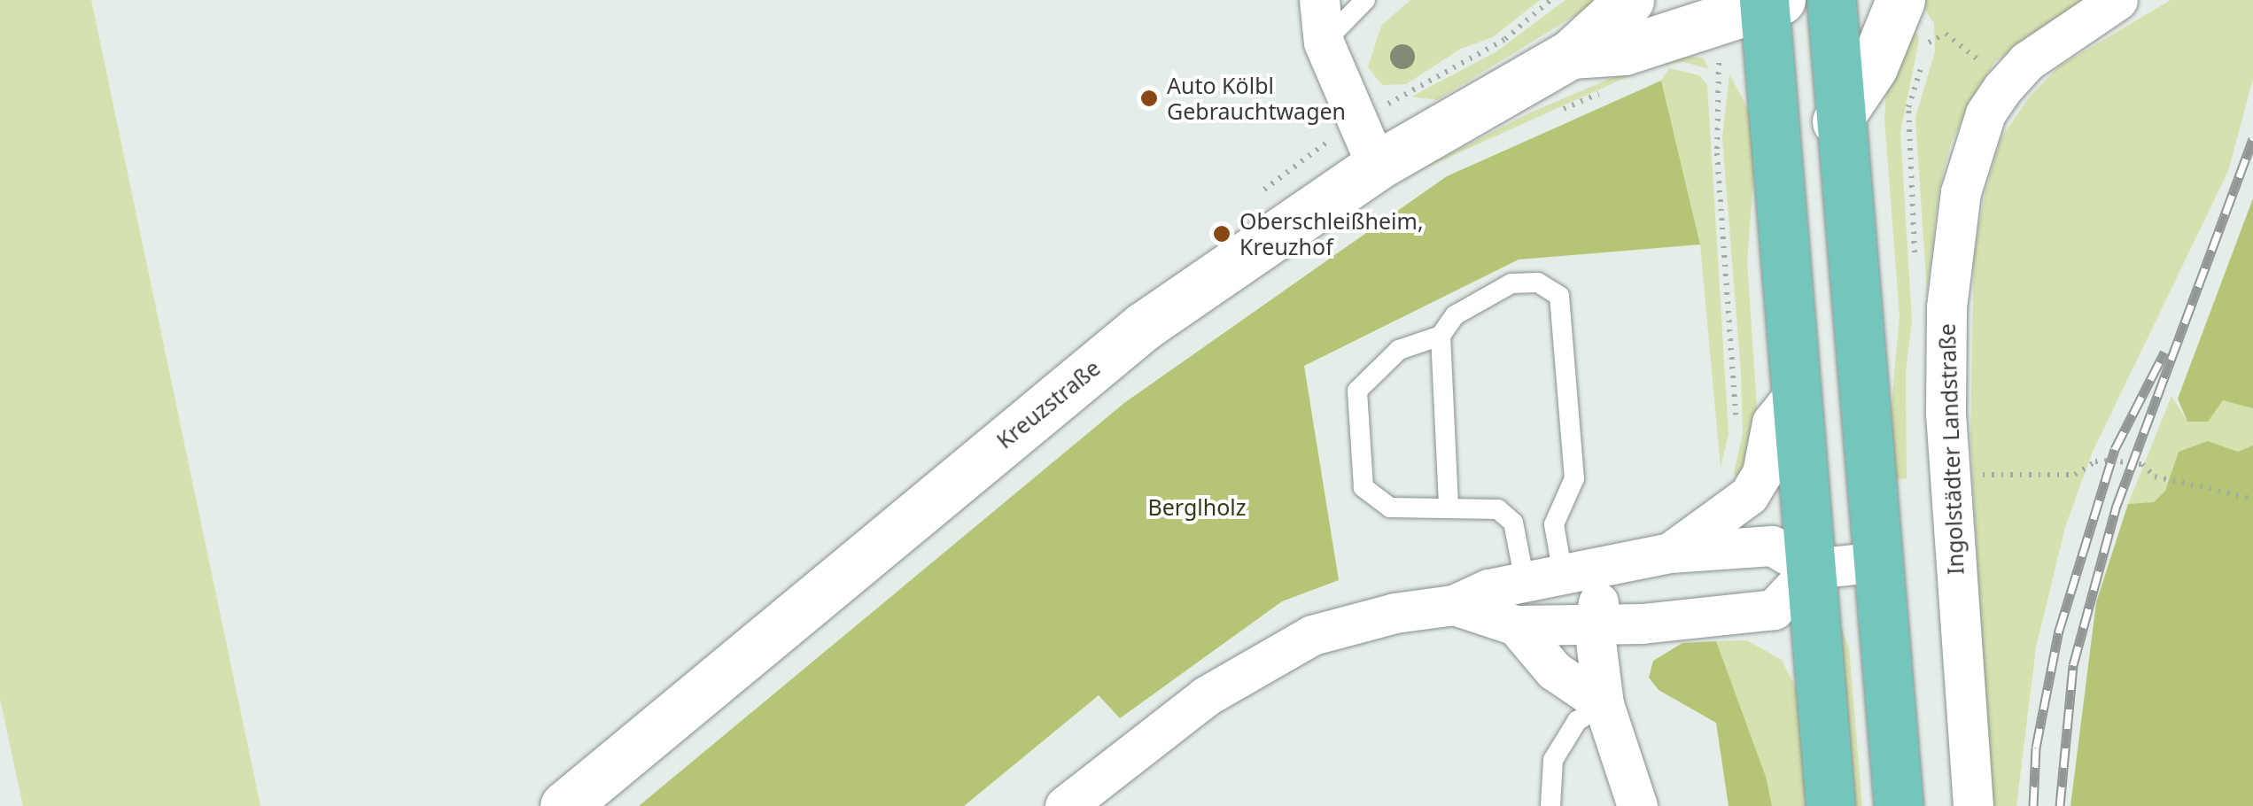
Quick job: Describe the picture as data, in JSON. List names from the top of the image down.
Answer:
{
  "streets": {
    "main road": ["Kreuzstraße"],
    "street": ["Ingolstädter Landstraße"]
  },
  "parks": ["Berglholz"],
  "places": ["Auto Kölbl Gebrauchtwagen", "Oberschleißheim, Kreuzhof"]
}
